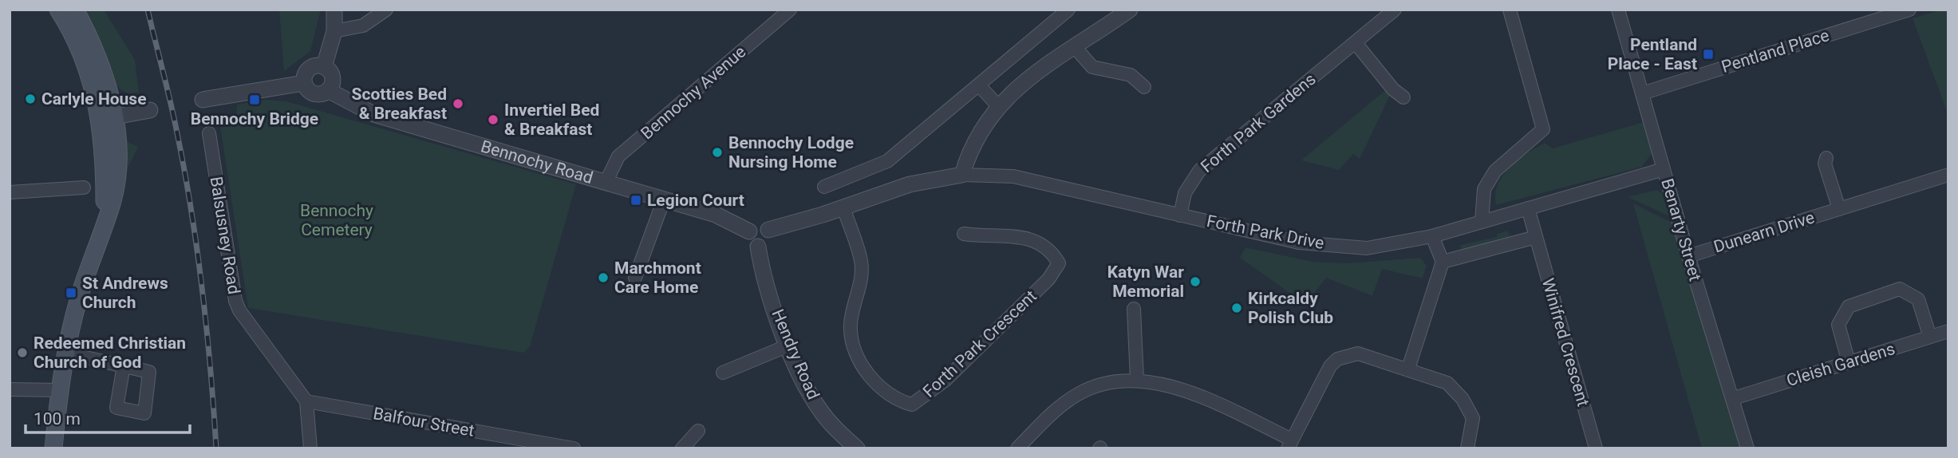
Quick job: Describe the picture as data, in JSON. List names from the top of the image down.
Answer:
{
  "streets": {
    "street": [
      "Pentland Place",
      "Bennochy Avenue",
      "Forth Park Gardens",
      "Bennochy Road",
      "Benarty Street",
      "Forth Park Drive",
      "Dunearn Drive",
      "Balsusney Road",
      "Winifred Crescent",
      "Forth Park Crescent",
      "Hendry Road",
      "Cleish Gardens",
      "Balfour Street"
    ]
  },
  "crossings": [
    ["Pentland Place", "Benarty Street"],
    ["Bennochy Avenue", "Bennochy Road"],
    ["Forth Park Gardens", "Forth Park Drive"],
    ["Bennochy Road", "Hendry Road"],
    ["Benarty Street", "Forth Park Drive"],
    ["Benarty Street", "Dunearn Drive"],
    ["Benarty Street", "Cleish Gardens"],
    ["Forth Park Drive", "Winifred Crescent"],
    ["Balsusney Road", "Balfour Street"]
  ],
  "parks": ["Bennochy Cemetery"],
  "places": {
    "transit": [
      "Pentland Place - East",
      "Bennochy Bridge",
      "Legion Court",
      "St Andrews Church"
    ],
    "other": [
      "Carlyle House",
      "Scotties Bed & Breakfast",
      "Invertiel Bed & Breakfast",
      "Bennochy Lodge Nursing Home",
      "Marchmont Care Home",
      "Katyn War Memorial",
      "Kirkcaldy Polish Club",
      "Redeemed Christian Church of God"
    ]
  },
  "scale_bar": "100 m"
}
